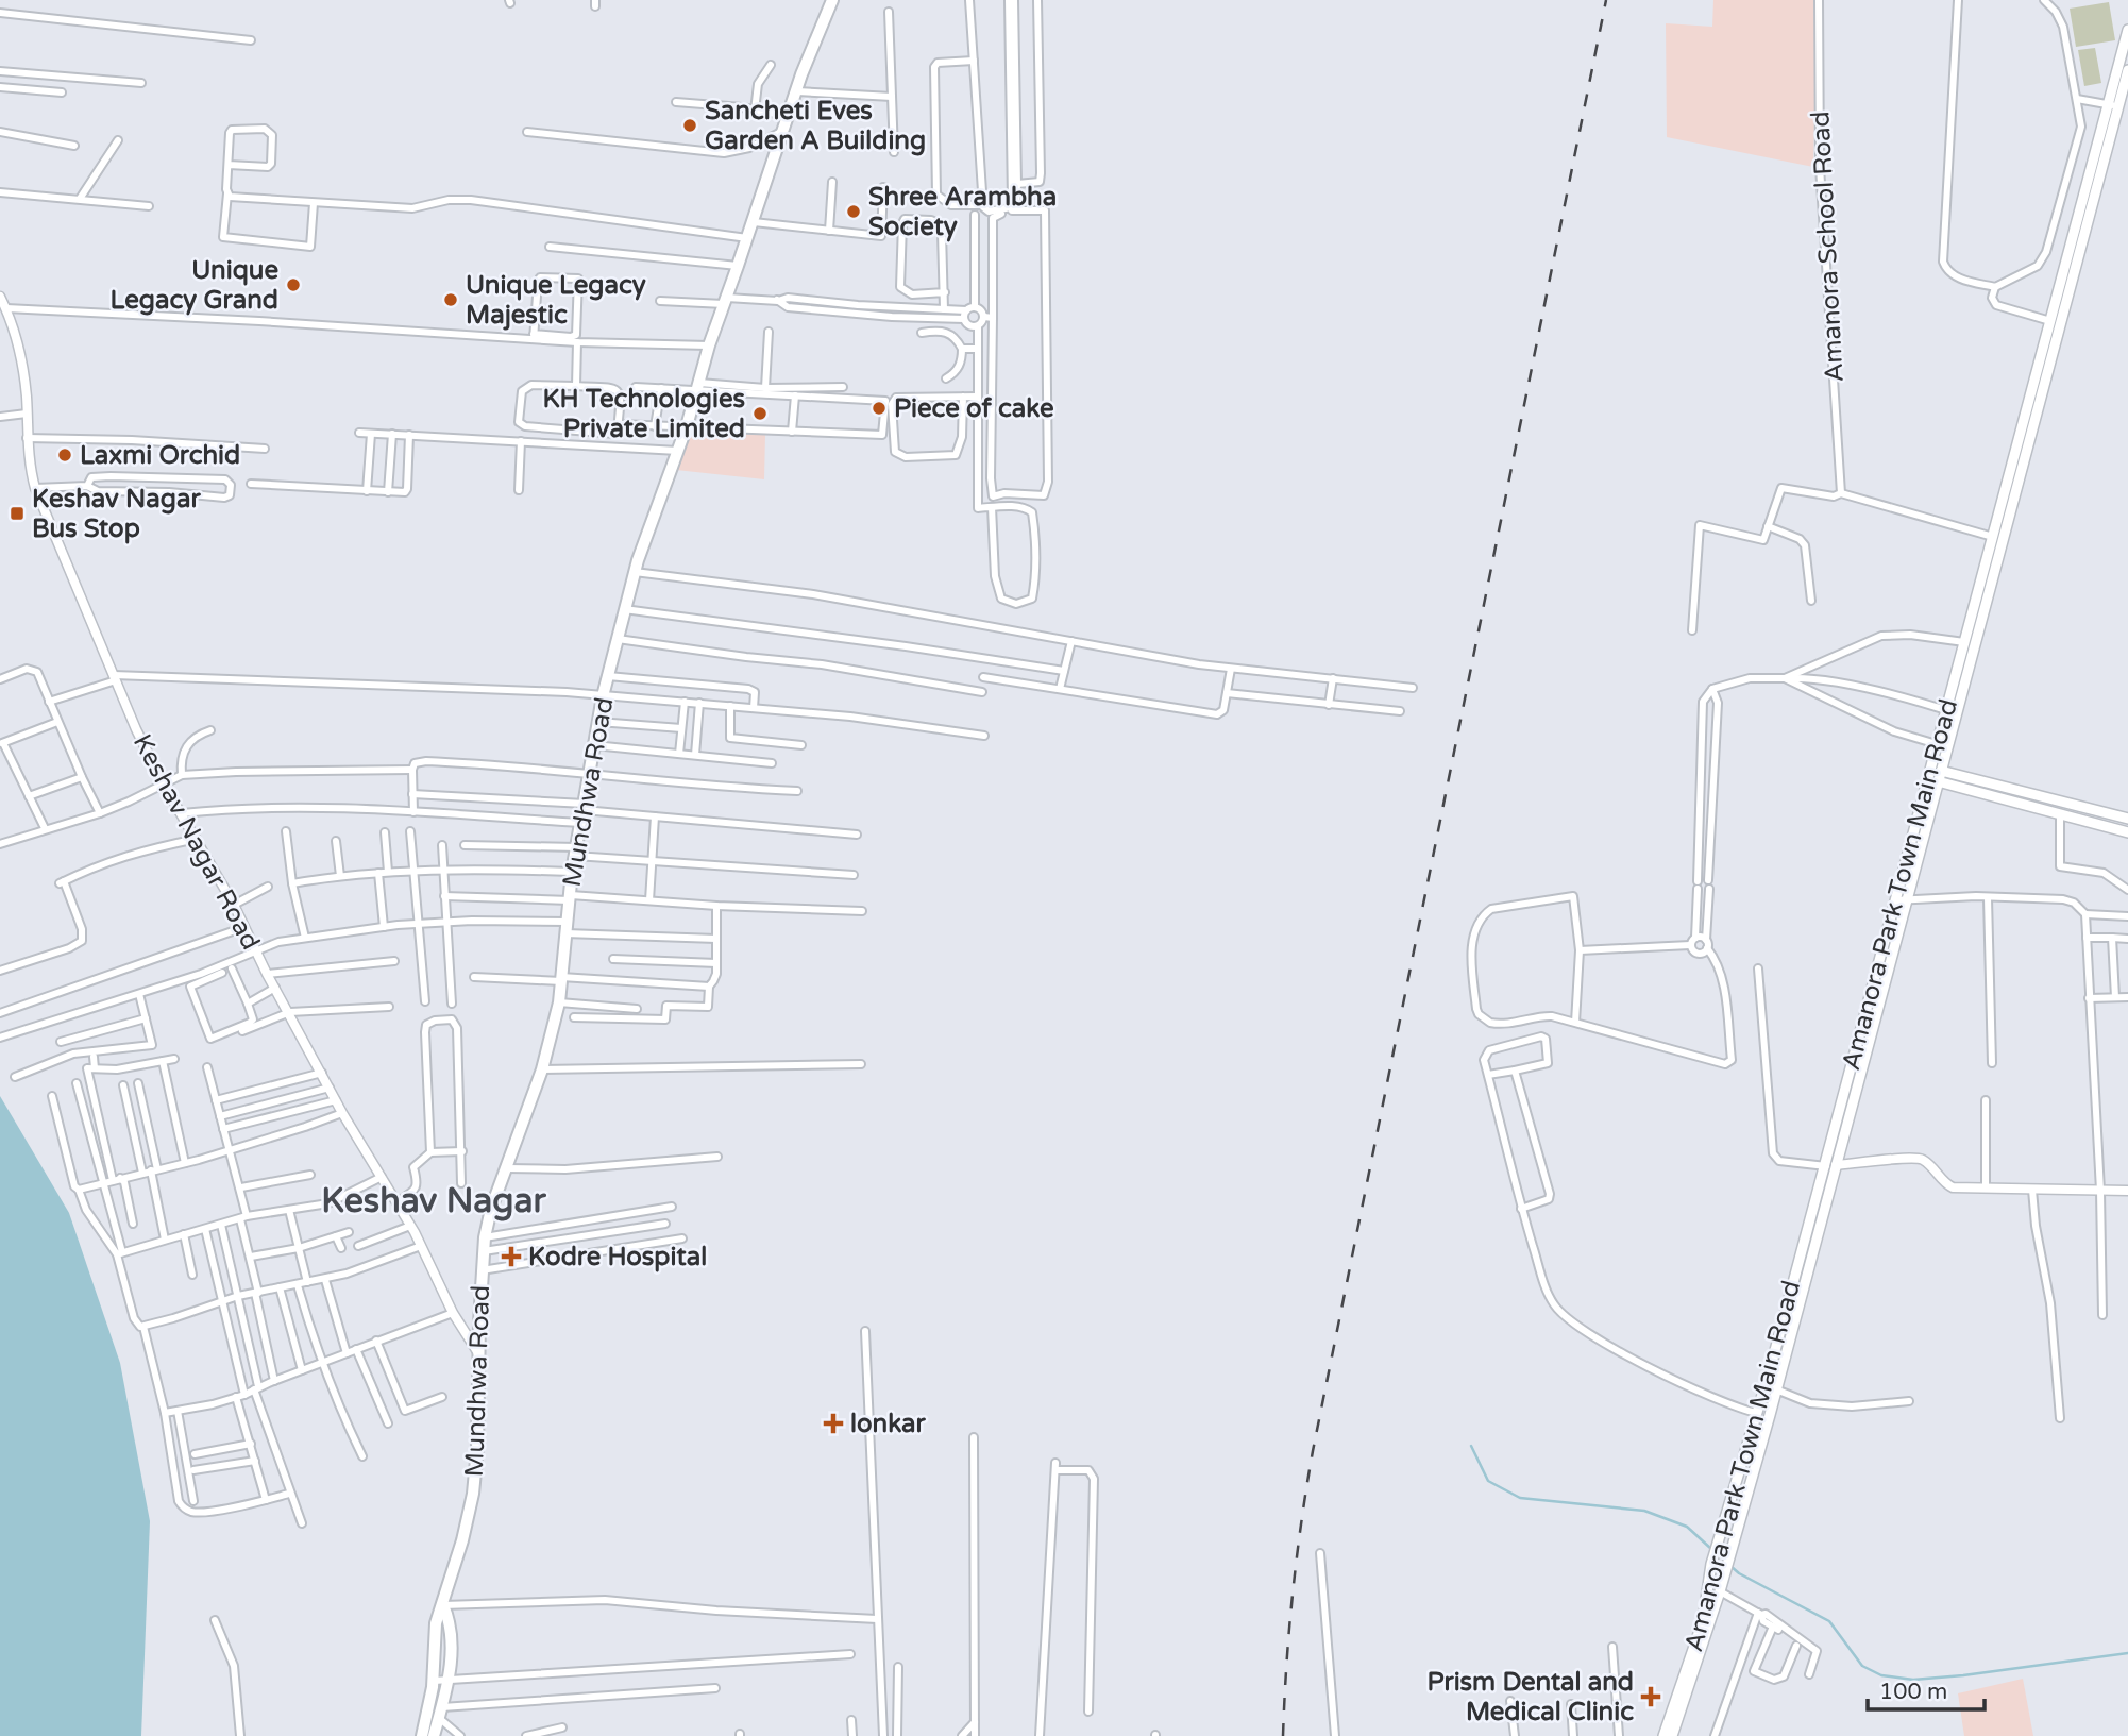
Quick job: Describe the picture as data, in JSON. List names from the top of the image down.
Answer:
{
  "streets": {
    "main road": ["Mundhwa Road", "Amanora Park Town Main Road"],
    "street": ["Amanora School Road", "Keshav Nagar Road"]
  },
  "crossings": [
    ["Mundhwa Road", "Keshav Nagar Road"]
  ],
  "districts": ["Keshav Nagar"],
  "places": {
    "other": [
      "Sancheti Eves Garden A Building",
      "Shree Arambha Society",
      "Unique Legacy Grand",
      "Unique Legacy Majestic",
      "Piece of cake",
      "KH Technologies Private Limited",
      "Laxmi Orchid"
    ],
    "transit": ["Keshav Nagar Bus Stop"],
    "health": ["Kodre Hospital", "lonkar", "Prism Dental and Medical Clinic"]
  },
  "scale_bar": "100 m"
}
